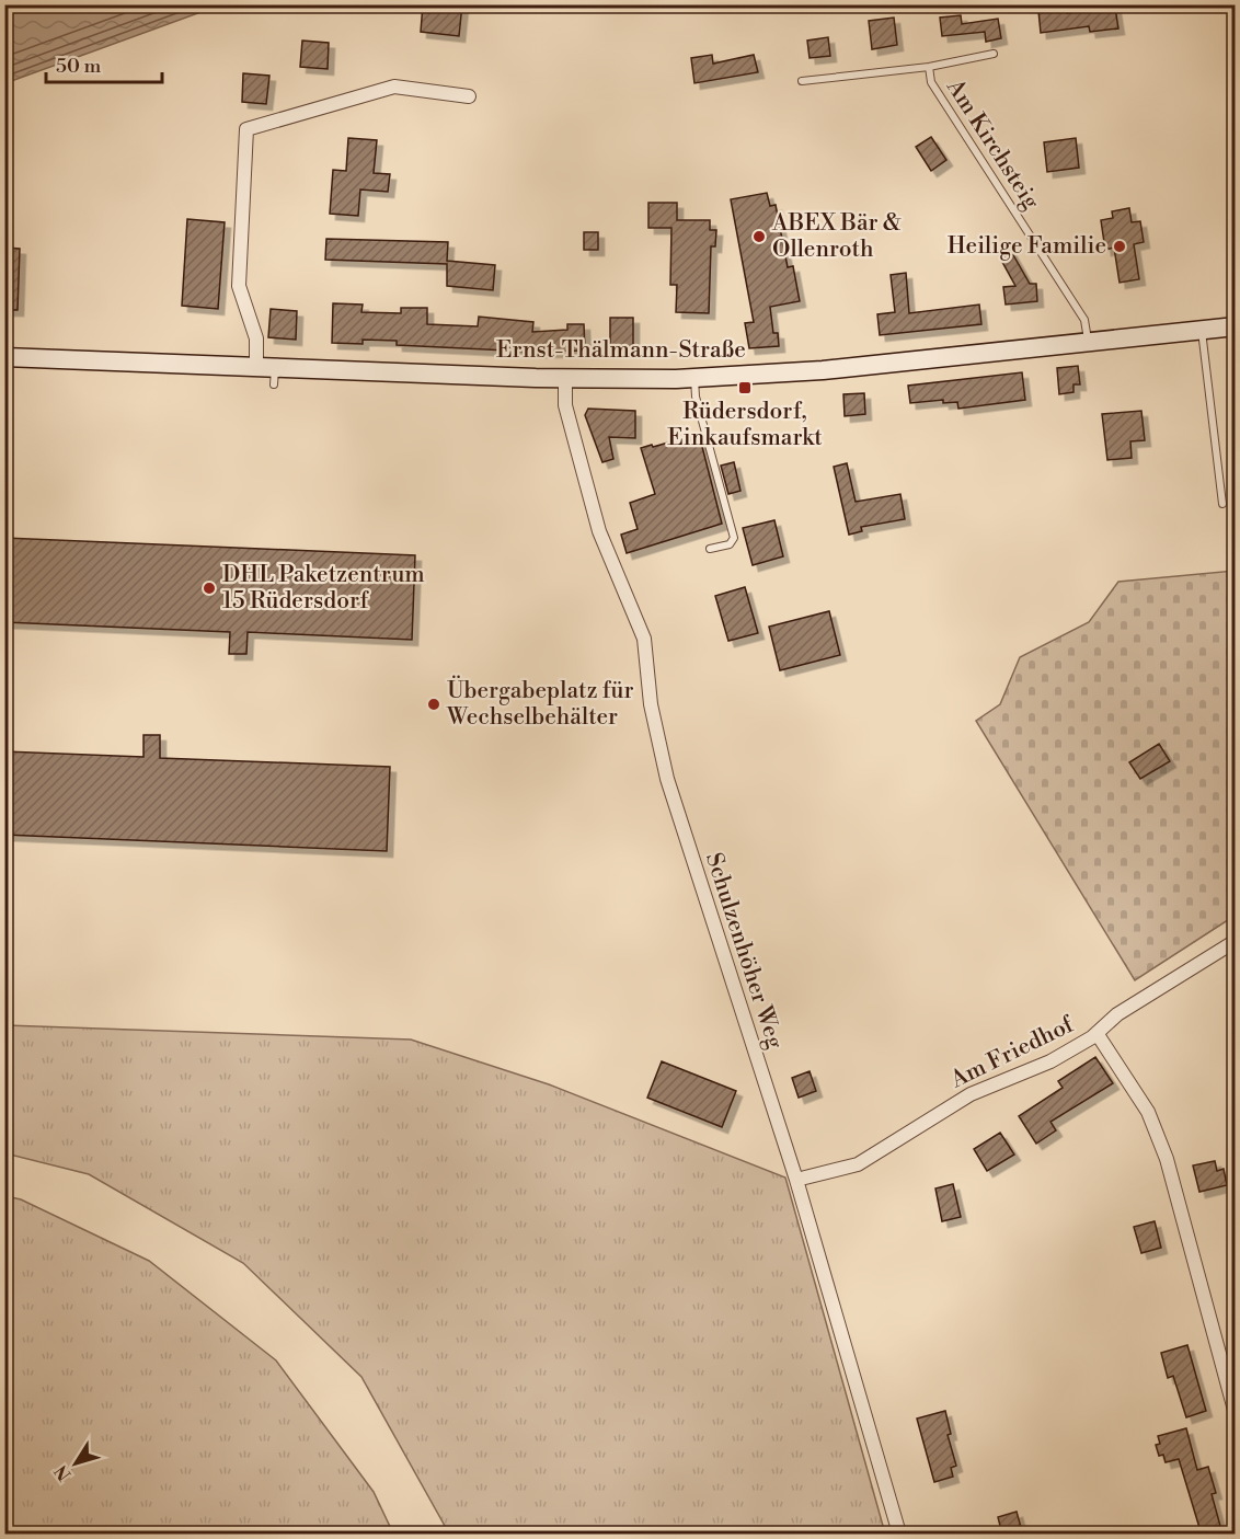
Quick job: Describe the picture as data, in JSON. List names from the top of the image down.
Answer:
{
  "streets": {
    "main road": ["Ernst-Thälmann-Straße"],
    "street": ["Schulzenhöher Weg", "Am Friedhof"],
    "lane": ["Am Kirchsteig"]
  },
  "crossings": [
    ["Am Kirchsteig", "Ernst-Thälmann-Straße"],
    ["Ernst-Thälmann-Straße", "Schulzenhöher Weg"],
    ["Schulzenhöher Weg", "Am Friedhof"]
  ],
  "places": {
    "other": [
      "ABEX Bär & Ollenroth",
      "Heilige Familie",
      "DHL Paketzentrum 15 Rüdersdorf",
      "Übergabeplatz für Wechselbehälter"
    ],
    "transit": ["Rüdersdorf, Einkaufsmarkt"]
  },
  "scale_bar": "50 m",
  "north": "bottom left"
}
